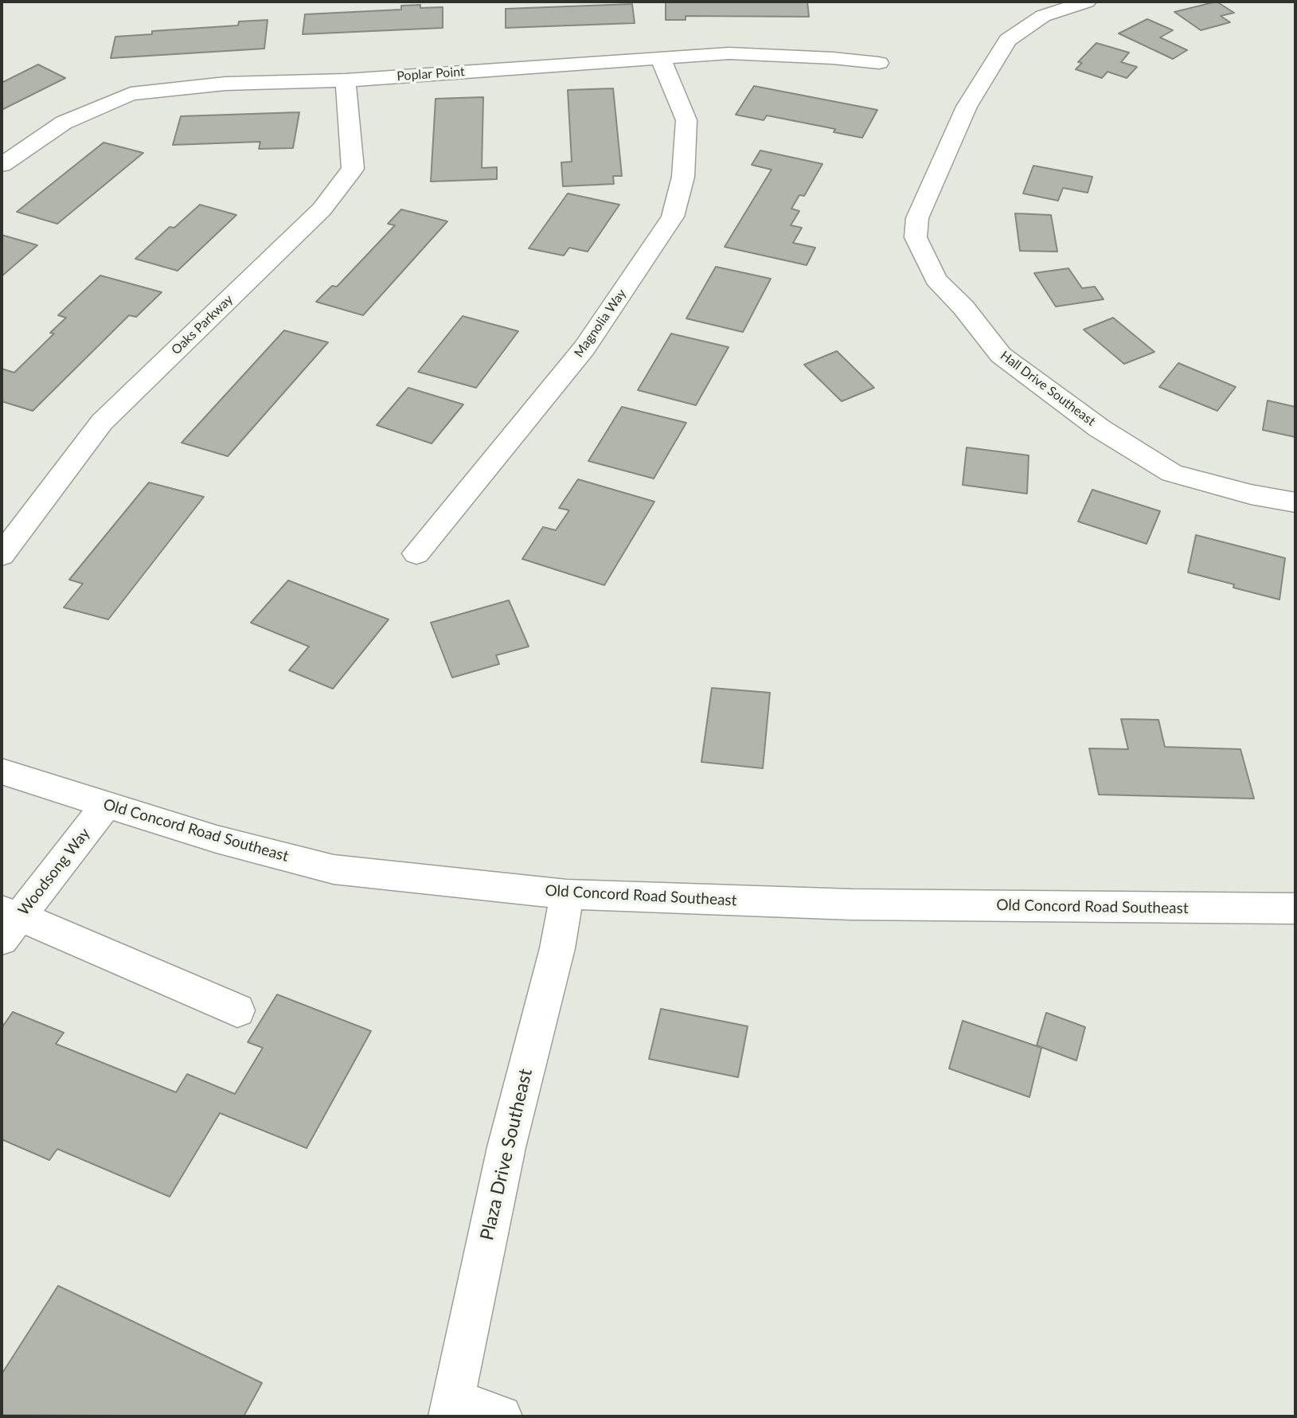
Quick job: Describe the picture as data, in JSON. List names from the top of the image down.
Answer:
{
  "streets": {
    "street": [
      "Poplar Point",
      "Magnolia Way",
      "Oaks Parkway",
      "Hall Drive Southeast",
      "Old Concord Road Southeast",
      "Woodsong Way",
      "Plaza Drive Southeast"
    ]
  },
  "crossings": [
    ["Poplar Point", "Magnolia Way"],
    ["Poplar Point", "Oaks Parkway"],
    ["Old Concord Road Southeast", "Woodsong Way"],
    ["Old Concord Road Southeast", "Plaza Drive Southeast"]
  ]
}
